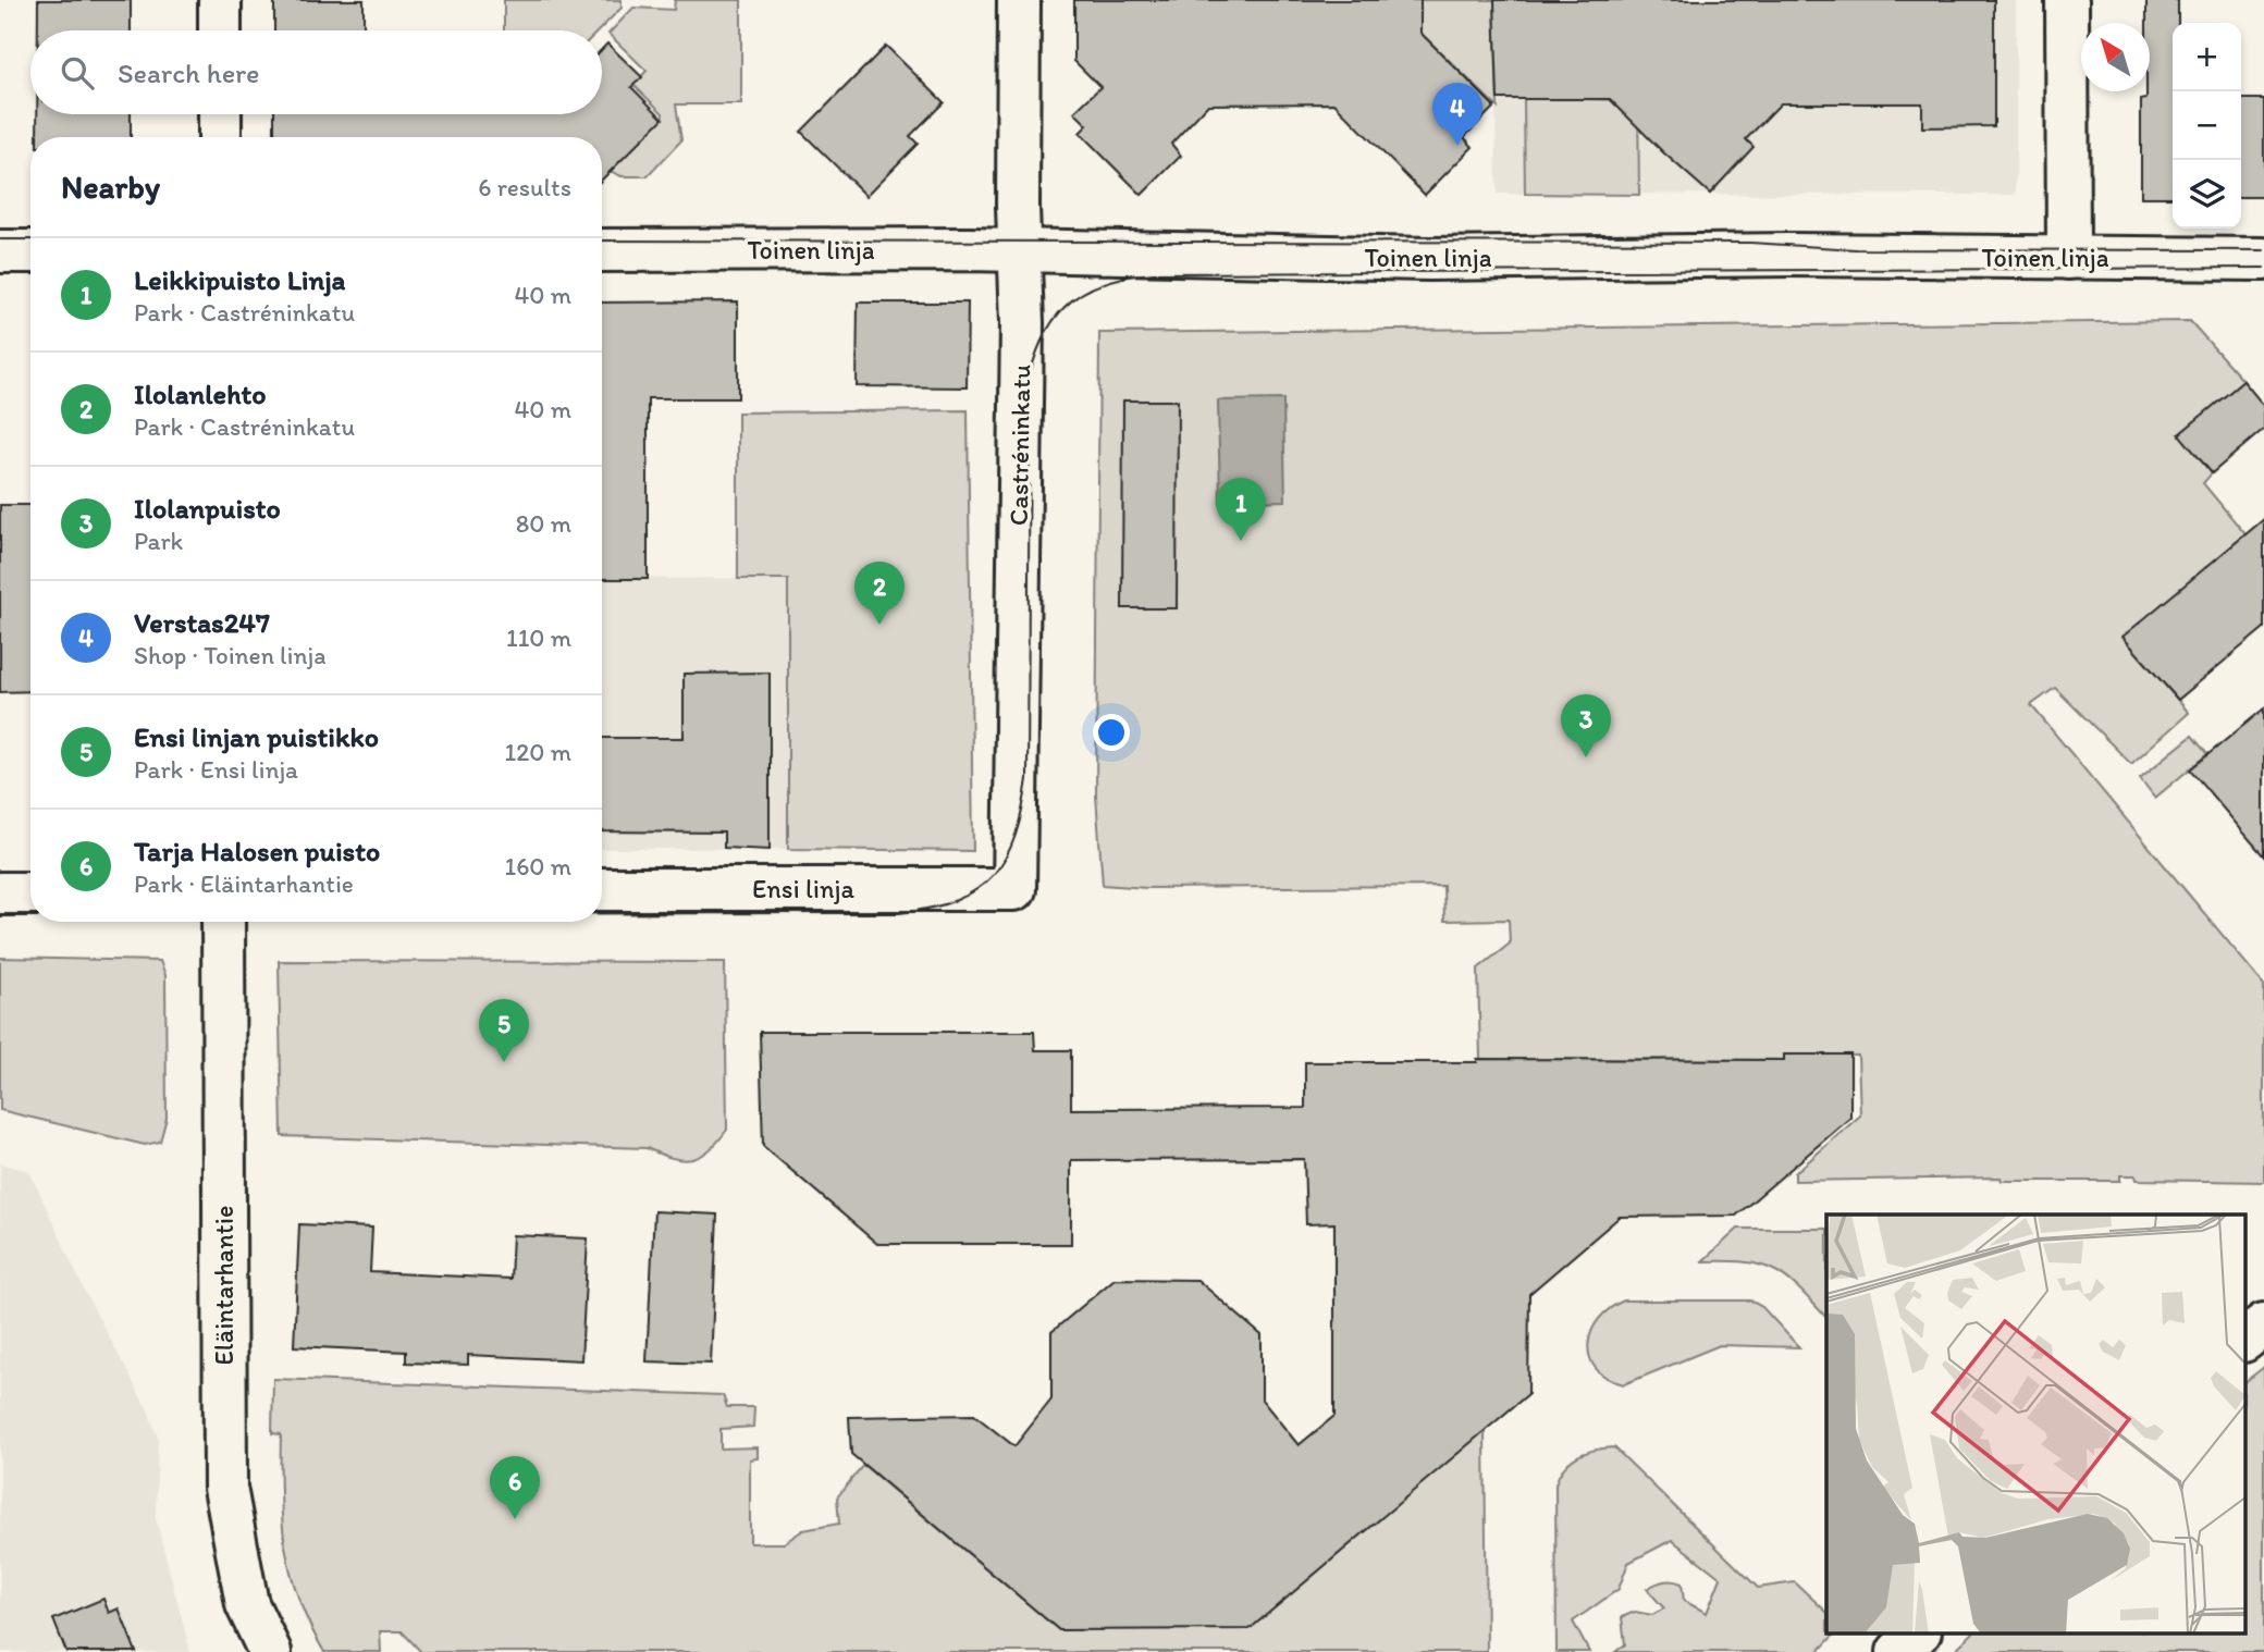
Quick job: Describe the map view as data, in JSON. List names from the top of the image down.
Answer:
{
  "streets": {
    "street": [
      "Toinen linja",
      "Castréninkatu",
      "Ensi linja",
      "Eläintarhantie"
    ]
  },
  "crossings": [
    ["Toinen linja", "Castréninkatu"],
    ["Castréninkatu", "Ensi linja"]
  ],
  "north": "top left",
  "page": {
    "map_buttons": ["+", "−"],
    "search": "Search here",
    "pins": [
      "4",
      "1",
      "2",
      "3",
      "5",
      "6"
    ],
    "heading": ["Nearby", "6 results"],
    "list": [
      {
        "mark": "1",
        "name": "Leikkipuisto Linja",
        "note": "Park · Castréninkatu",
        "value": "40 m"
      },
      {
        "mark": "2",
        "name": "Ilolanlehto",
        "note": "Park · Castréninkatu",
        "value": "40 m"
      },
      {
        "mark": "3",
        "name": "Ilolanpuisto",
        "note": "Park",
        "value": "80 m"
      },
      {
        "mark": "4",
        "name": "Verstas247",
        "note": "Shop · Toinen linja",
        "value": "110 m"
      },
      {
        "mark": "5",
        "name": "Ensi linjan puistikko",
        "note": "Park · Ensi linja",
        "value": "120 m"
      },
      {
        "mark": "6",
        "name": "Tarja Halosen puisto",
        "note": "Park · Eläintarhantie",
        "value": "160 m"
      }
    ]
  }
}
